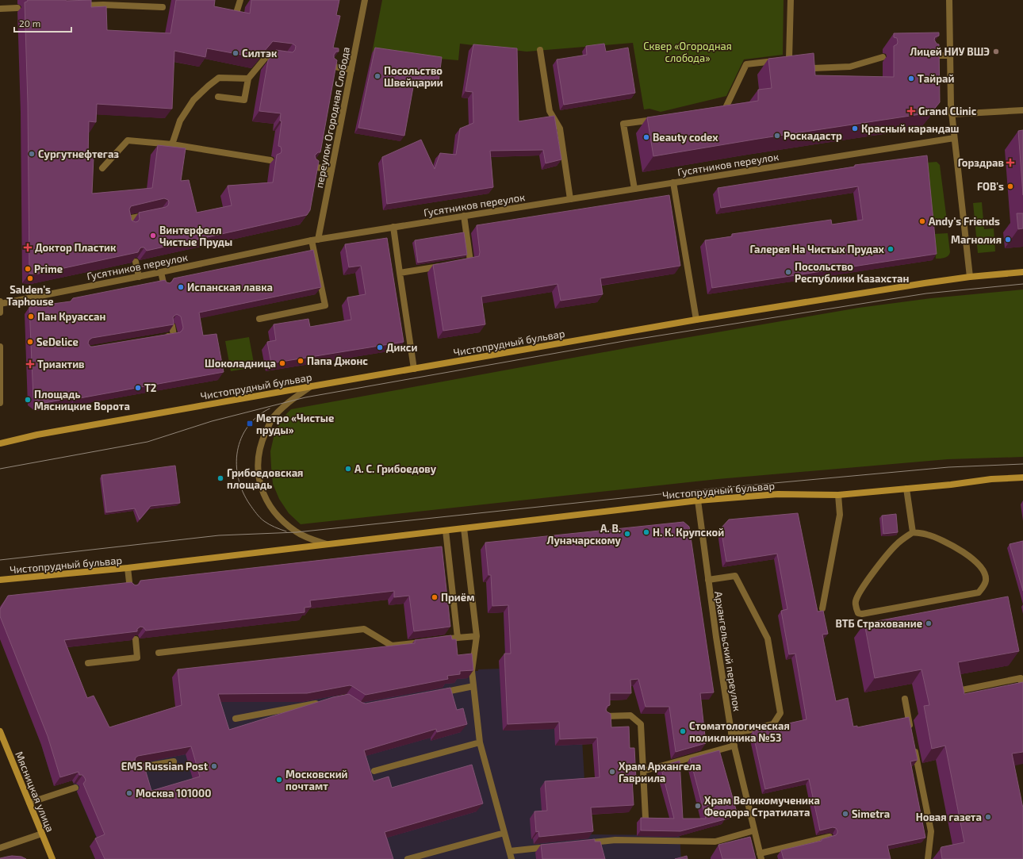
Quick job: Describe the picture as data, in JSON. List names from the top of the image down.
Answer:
{
  "streets": {
    "main road": ["Чистопрудный бульвар", "Мясницкая улица"],
    "street": ["переулок Огородная Слобода", "Гусятников переулок", "Архангельский переулок"]
  },
  "crossings": [
    ["переулок Огородная Слобода", "Гусятников переулок"],
    ["Чистопрудный бульвар", "Архангельский переулок"]
  ],
  "parks": ["Сквер «Огородная слобода»"],
  "places": {
    "other": [
      "Лицей НИУ ВШЭ",
      "Силтэк",
      "Посольство Швейцарии",
      "Тайрай",
      "Красный карандаш",
      "Роскадастр",
      "Beauty codex",
      "Сургутнефтегаз",
      "FOB's",
      "Andy's Friends",
      "Винтерфелл Чистые Пруды",
      "Магнолия",
      "Галерея На Чистых Прудах",
      "Prime",
      "Посольство Республики Казахстан",
      "Salden's Taphouse",
      "Испанская лавка",
      "Пан Круассан",
      "SeDelice",
      "Дикси",
      "Папа Джонс",
      "Шоколадница",
      "T2",
      "Площадь Мясницкие Ворота",
      "А. С. Грибоедову",
      "Грибоедовская площадь",
      "Н. К. Крупской",
      "А. В. Луначарскому",
      "Приём",
      "ВТБ Страхование",
      "Стоматологическая поликлиника №53",
      "EMS Russian Post",
      "Храм Архангела Гавриила",
      "Московский почтамт",
      "Москва 101000",
      "Храм Великомученика Феодора Стратилата",
      "Simetra",
      "Новая газета"
    ],
    "health": [
      "Grand Clinic",
      "Горздрав",
      "Доктор Пластик",
      "Триактив"
    ],
    "transit": ["Метро «Чистые пруды»"]
  },
  "scale_bar": "20 m"
}
